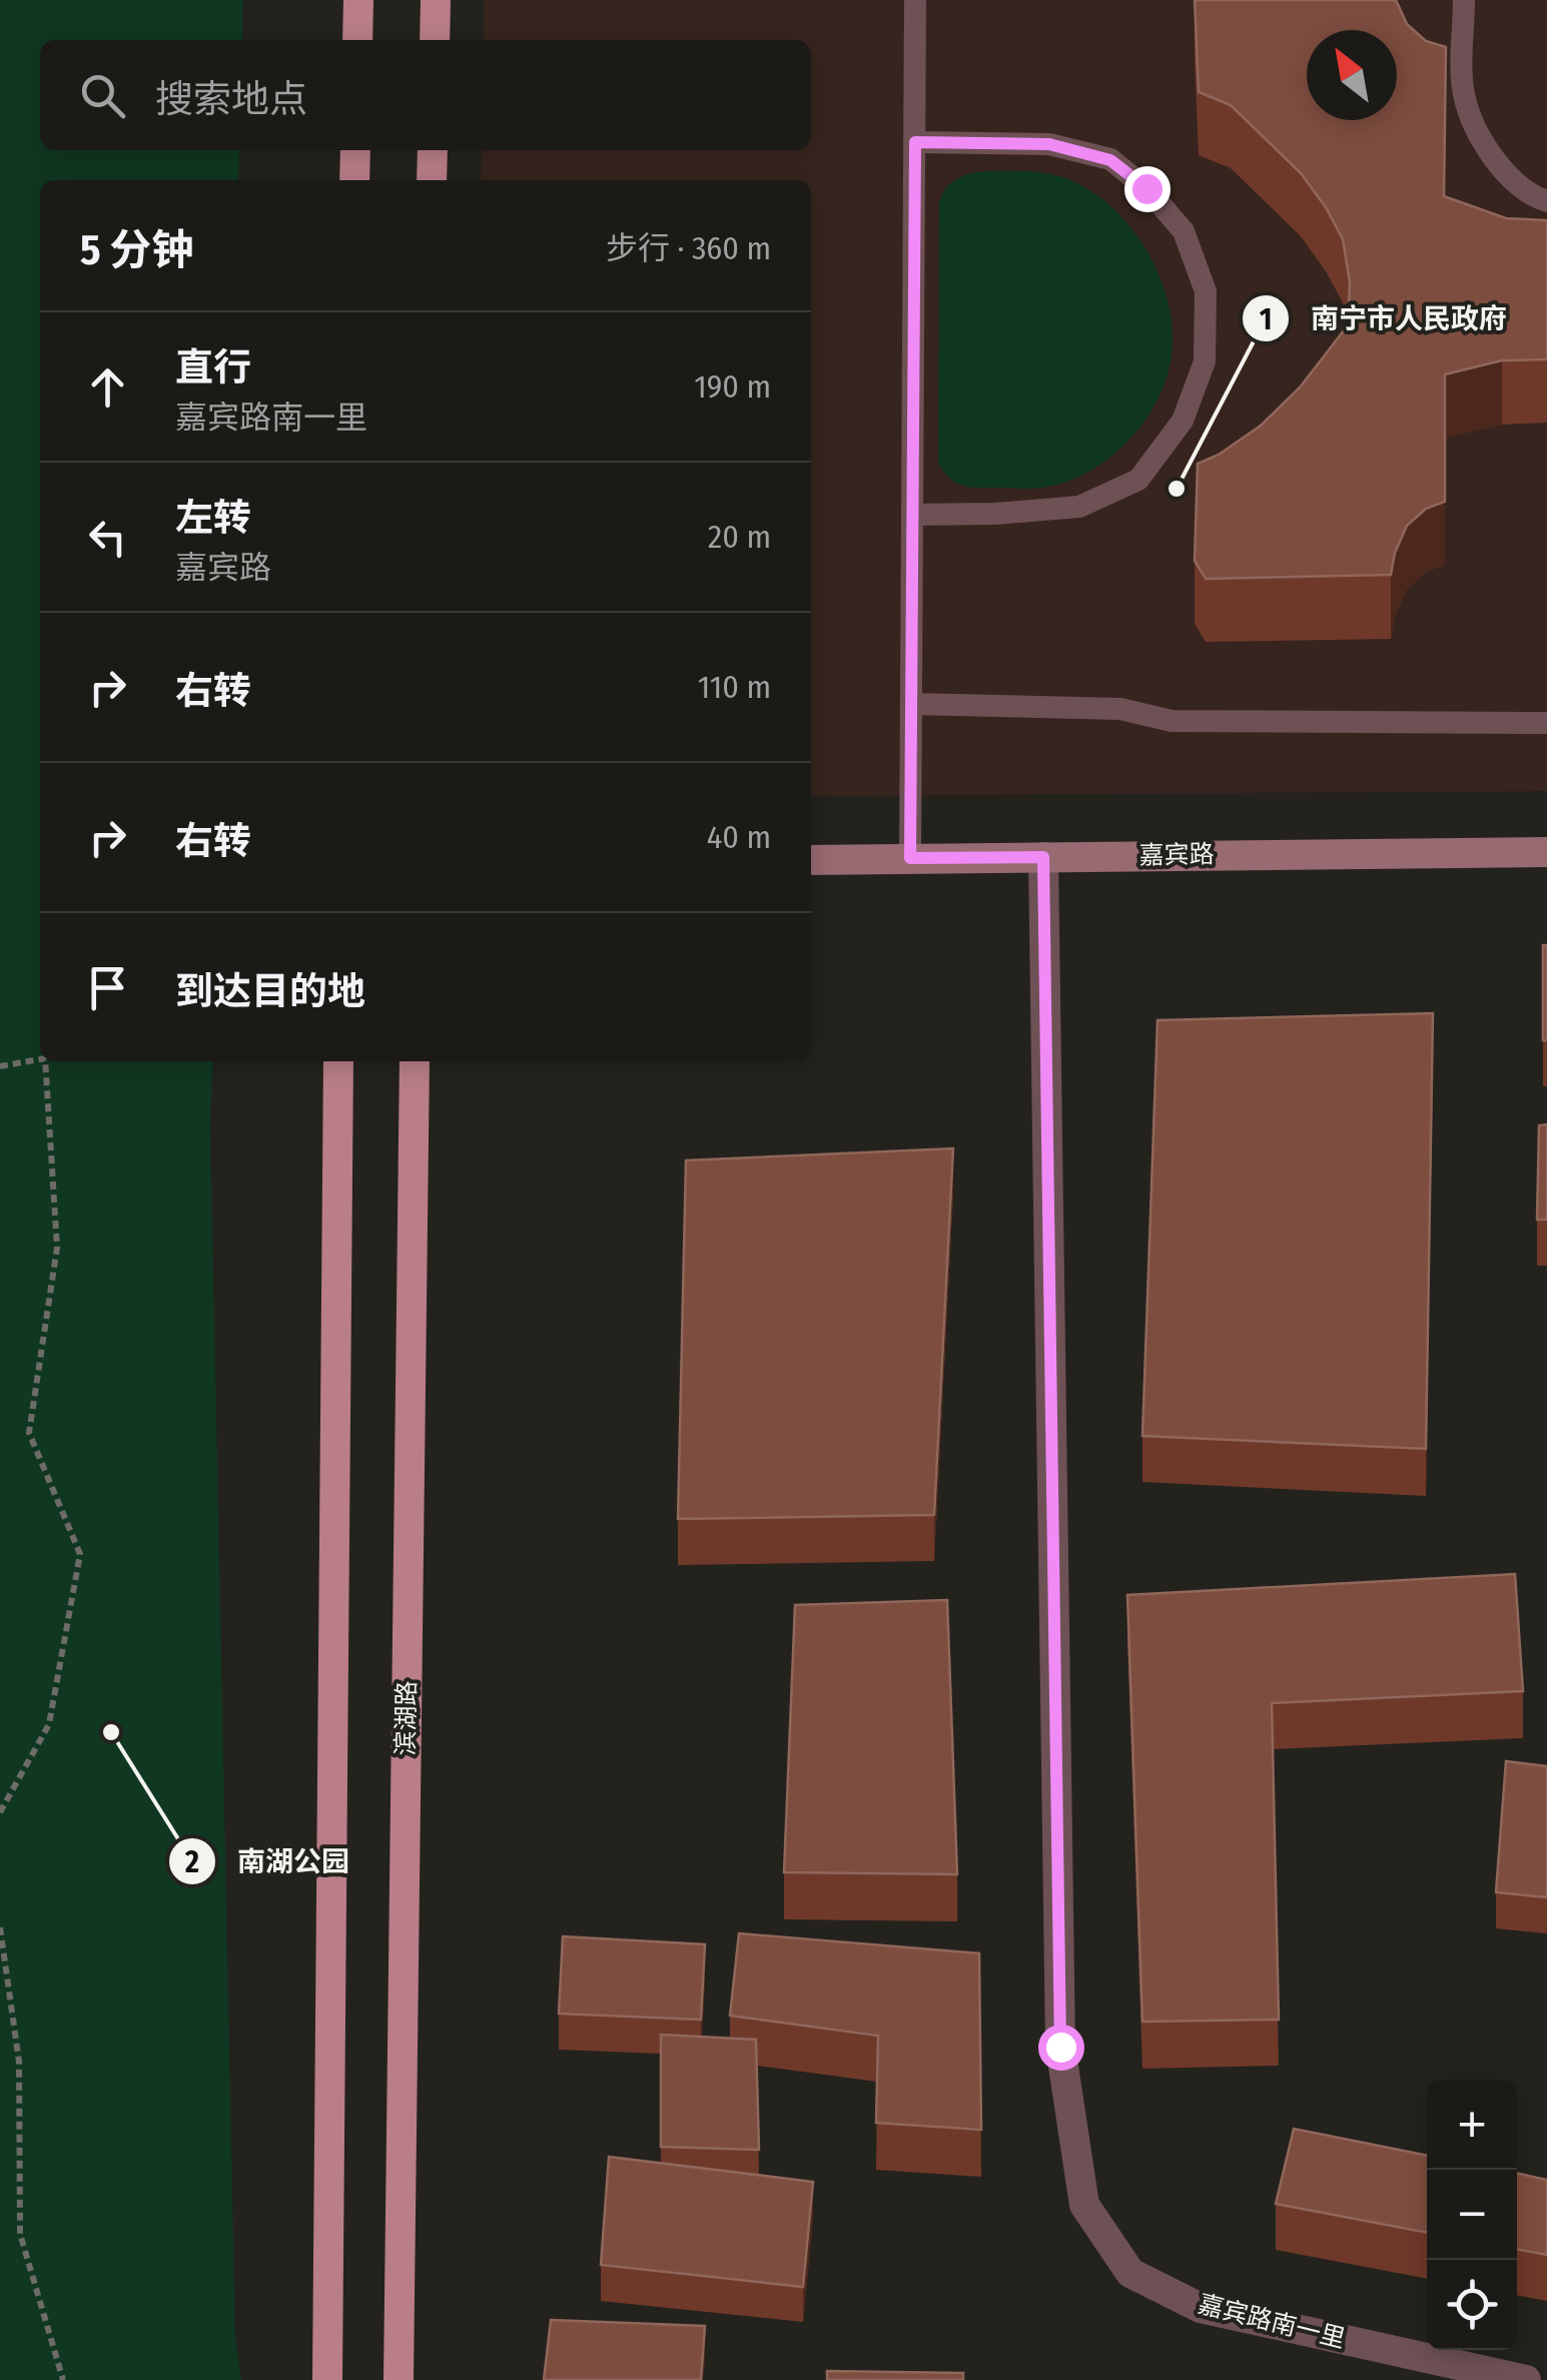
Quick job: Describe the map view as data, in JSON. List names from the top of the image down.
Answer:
{
  "streets": {
    "main road": ["滨湖路"],
    "street": ["嘉宾路", "嘉宾路南一里"]
  },
  "crossings": [
    ["嘉宾路", "嘉宾路南一里"]
  ],
  "places": ["南宁市人民政府", "南湖公园"],
  "north": "top left",
  "page": {
    "search": "搜索地点",
    "heading": ["5 分钟", "步行 · 360 m"],
    "list": [
      ["直行", "嘉宾路南一里", "190 m"],
      ["左转", "嘉宾路", "20 m"],
      ["右转", "110 m"],
      ["右转", "40 m"],
      "到达目的地"
    ],
    "map_buttons": ["+", "−"]
  }
}
